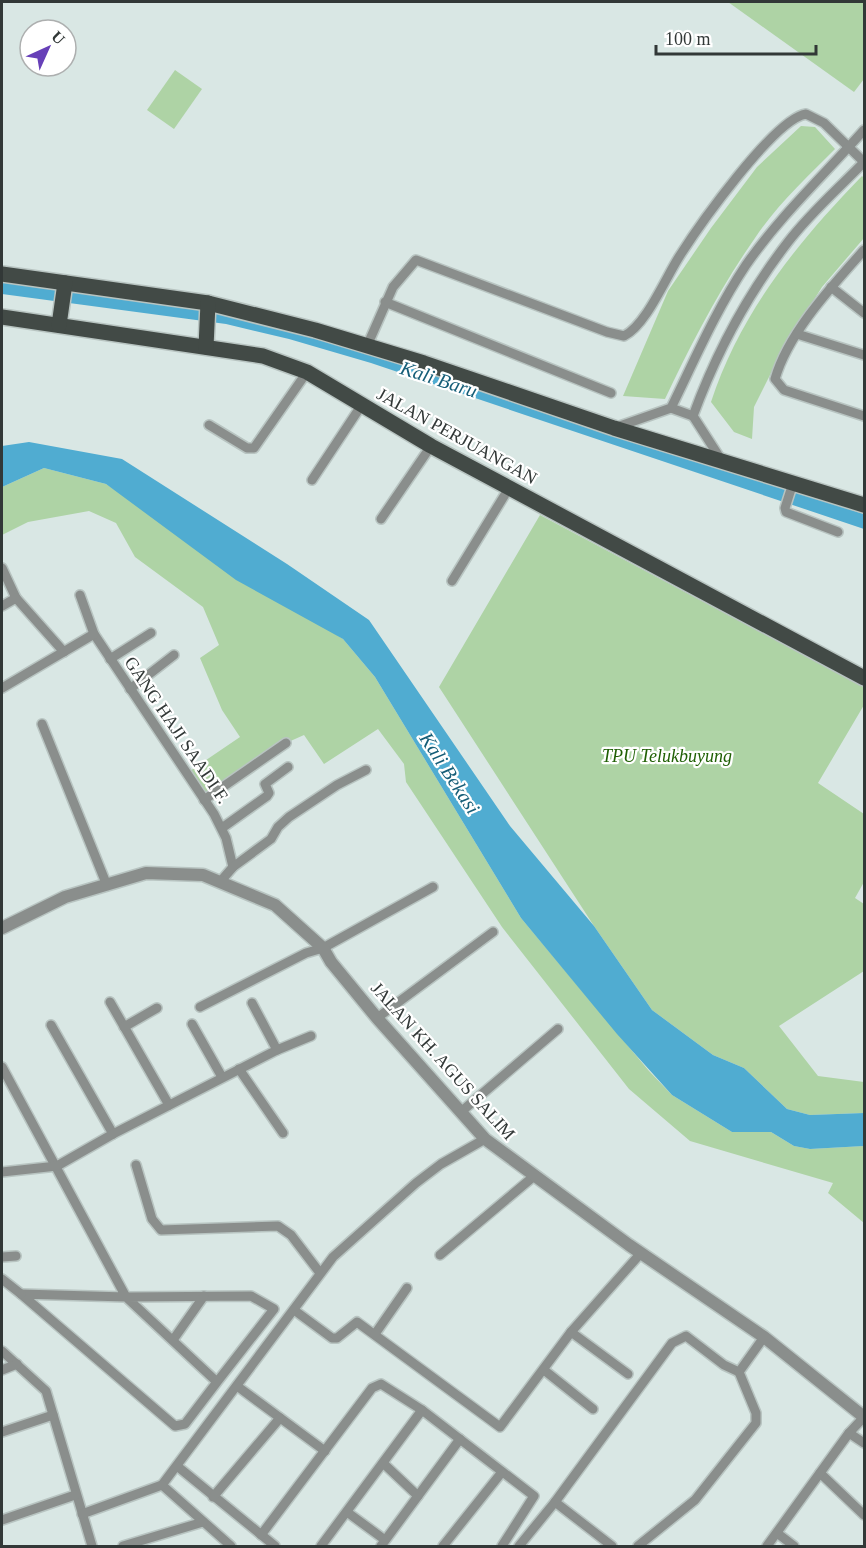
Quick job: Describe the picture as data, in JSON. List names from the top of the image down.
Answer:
{
  "streets": {
    "main road": ["JALAN PERJUANGAN"],
    "street": ["GANG HAJI SAADI F.", "JALAN KH. AGUS SALIM"]
  },
  "water": ["Kali Baru", "Kali Bekasi"],
  "parks": ["TPU Telukbuyung"],
  "scale_bar": "100 m",
  "north": "top right"
}
